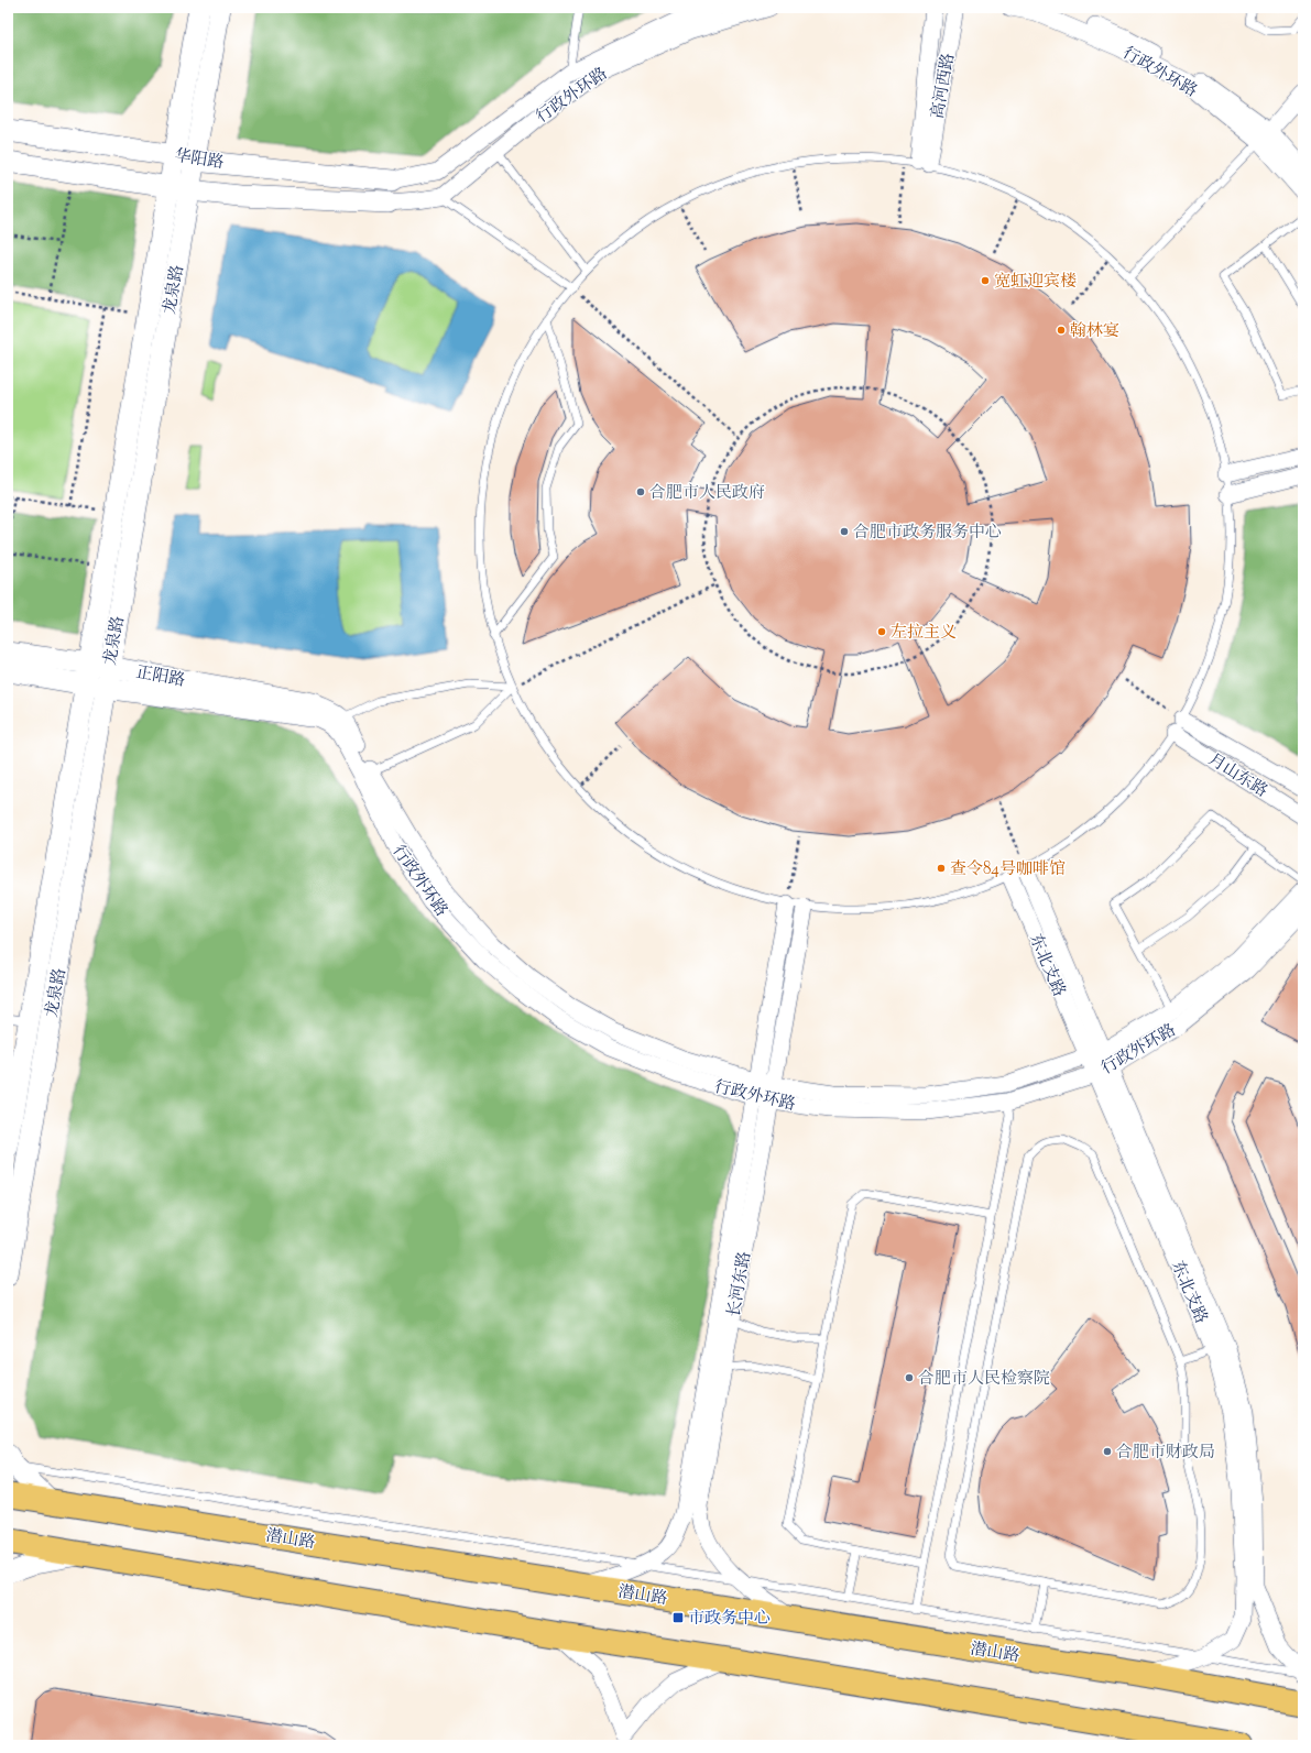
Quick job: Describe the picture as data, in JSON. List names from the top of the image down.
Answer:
{
  "streets": {
    "main road": ["潜山路"],
    "street": [
      "行政外环路",
      "高河西路",
      "华阳路",
      "龙泉路",
      "正阳路",
      "月山东路",
      "东北支路",
      "长河东路"
    ]
  },
  "crossings": [
    ["行政外环路", "华阳路"],
    ["行政外环路", "正阳路"],
    ["行政外环路", "东北支路"],
    ["行政外环路", "长河东路"],
    ["华阳路", "龙泉路"],
    ["龙泉路", "正阳路"],
    ["东北支路", "潜山路"],
    ["长河东路", "潜山路"]
  ],
  "places": {
    "other": [
      "宽虹迎宾楼",
      "翰林宴",
      "合肥市人民政府",
      "合肥市政务服务中心",
      "左拉主义",
      "查令84号咖啡馆",
      "合肥市人民检察院",
      "合肥市财政局"
    ],
    "transit": ["市政务中心"]
  }
}
